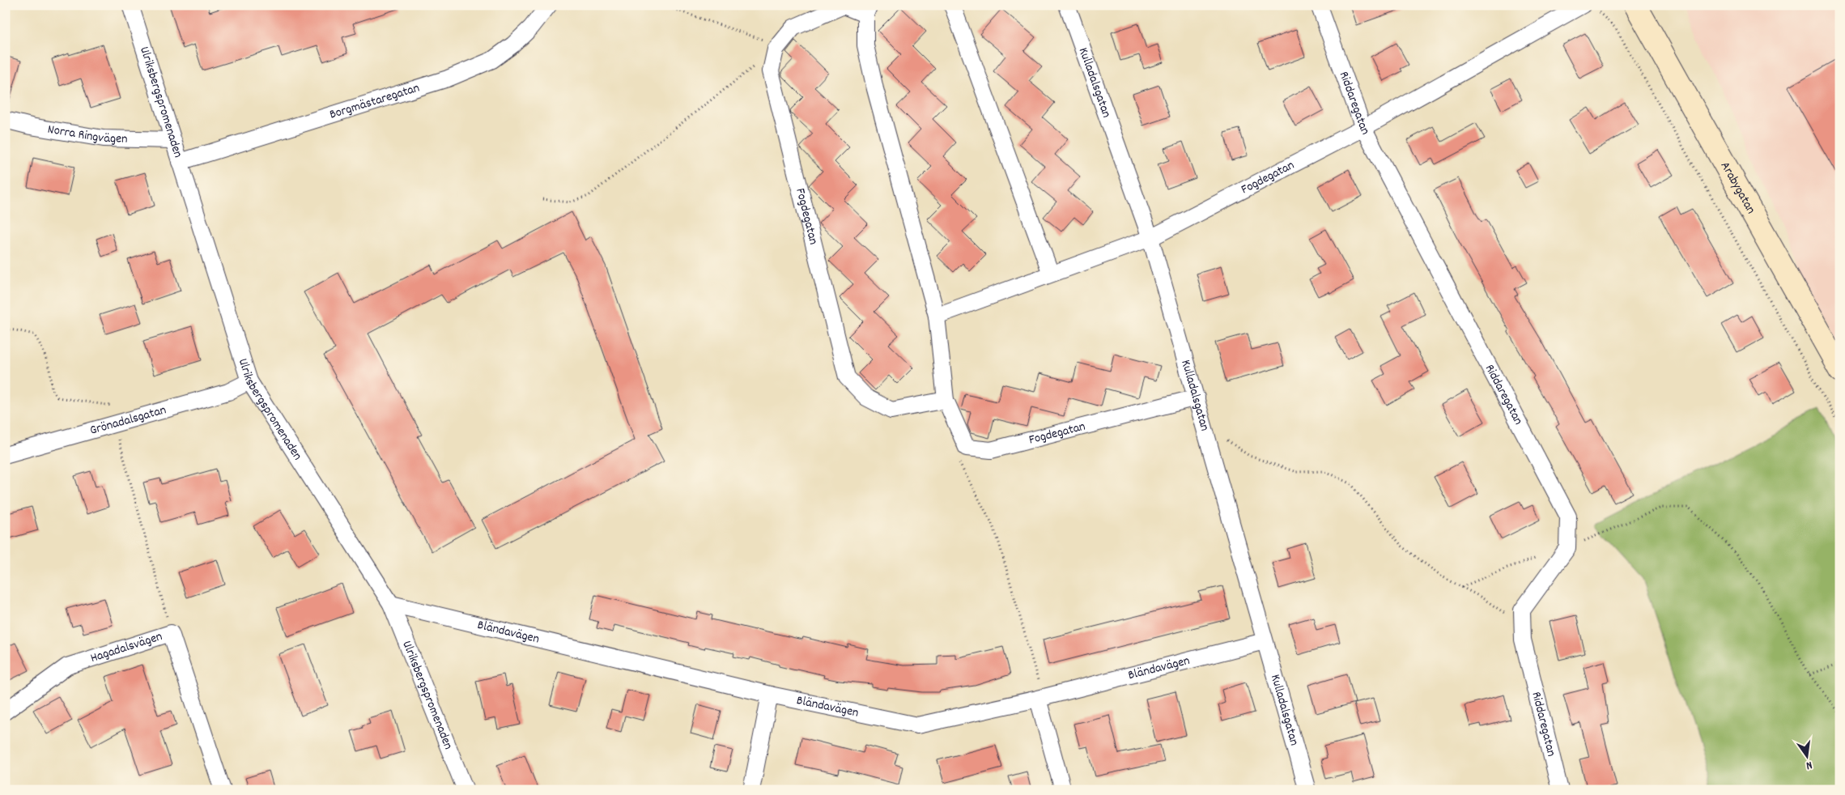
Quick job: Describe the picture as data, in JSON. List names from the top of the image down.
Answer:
{
  "streets": {
    "street": [
      "Kulladalsgatan",
      "Borgmästaregatan",
      "Ulriksbergspromenaden",
      "Riddaregatan",
      "Norra Ringvägen",
      "Fogdegatan",
      "Arabygatan",
      "Grönadalsgatan",
      "Bländavägen",
      "Hagadalsvägen"
    ]
  },
  "crossings": [
    ["Kulladalsgatan", "Fogdegatan"],
    ["Kulladalsgatan", "Bländavägen"],
    ["Borgmästaregatan", "Ulriksbergspromenaden"],
    ["Ulriksbergspromenaden", "Norra Ringvägen"],
    ["Ulriksbergspromenaden", "Grönadalsgatan"],
    ["Ulriksbergspromenaden", "Bländavägen"],
    ["Riddaregatan", "Fogdegatan"]
  ],
  "north": "bottom"
}
